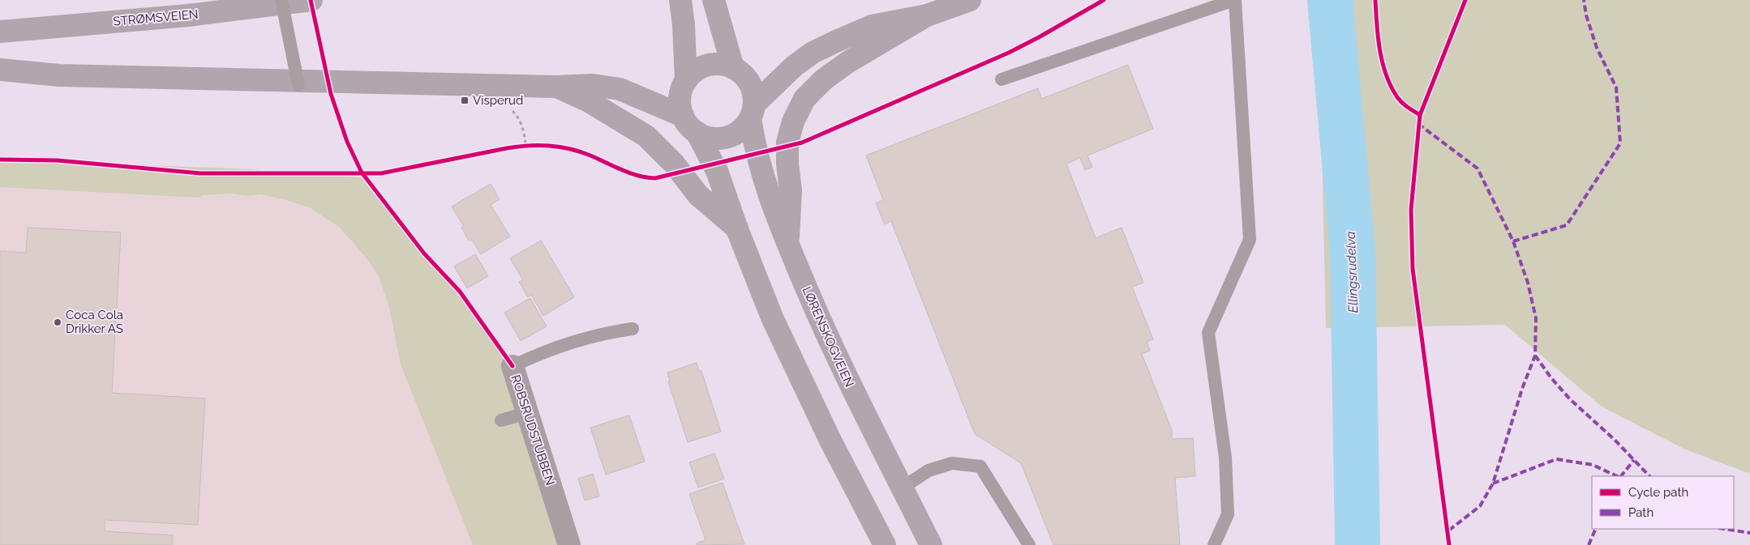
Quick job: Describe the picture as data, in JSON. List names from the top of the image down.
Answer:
{
  "streets": {
    "highway": ["STRØMSVEIEN", "LØRENSKOGVEIEN"],
    "street": ["ROBSRUDSTUBBEN"]
  },
  "water": ["Ellingsrudelva"],
  "places": {
    "transit": ["Visperud"],
    "other": ["Coca Cola Drikker AS"]
  },
  "legend": ["Cycle path", "Path"]
}
